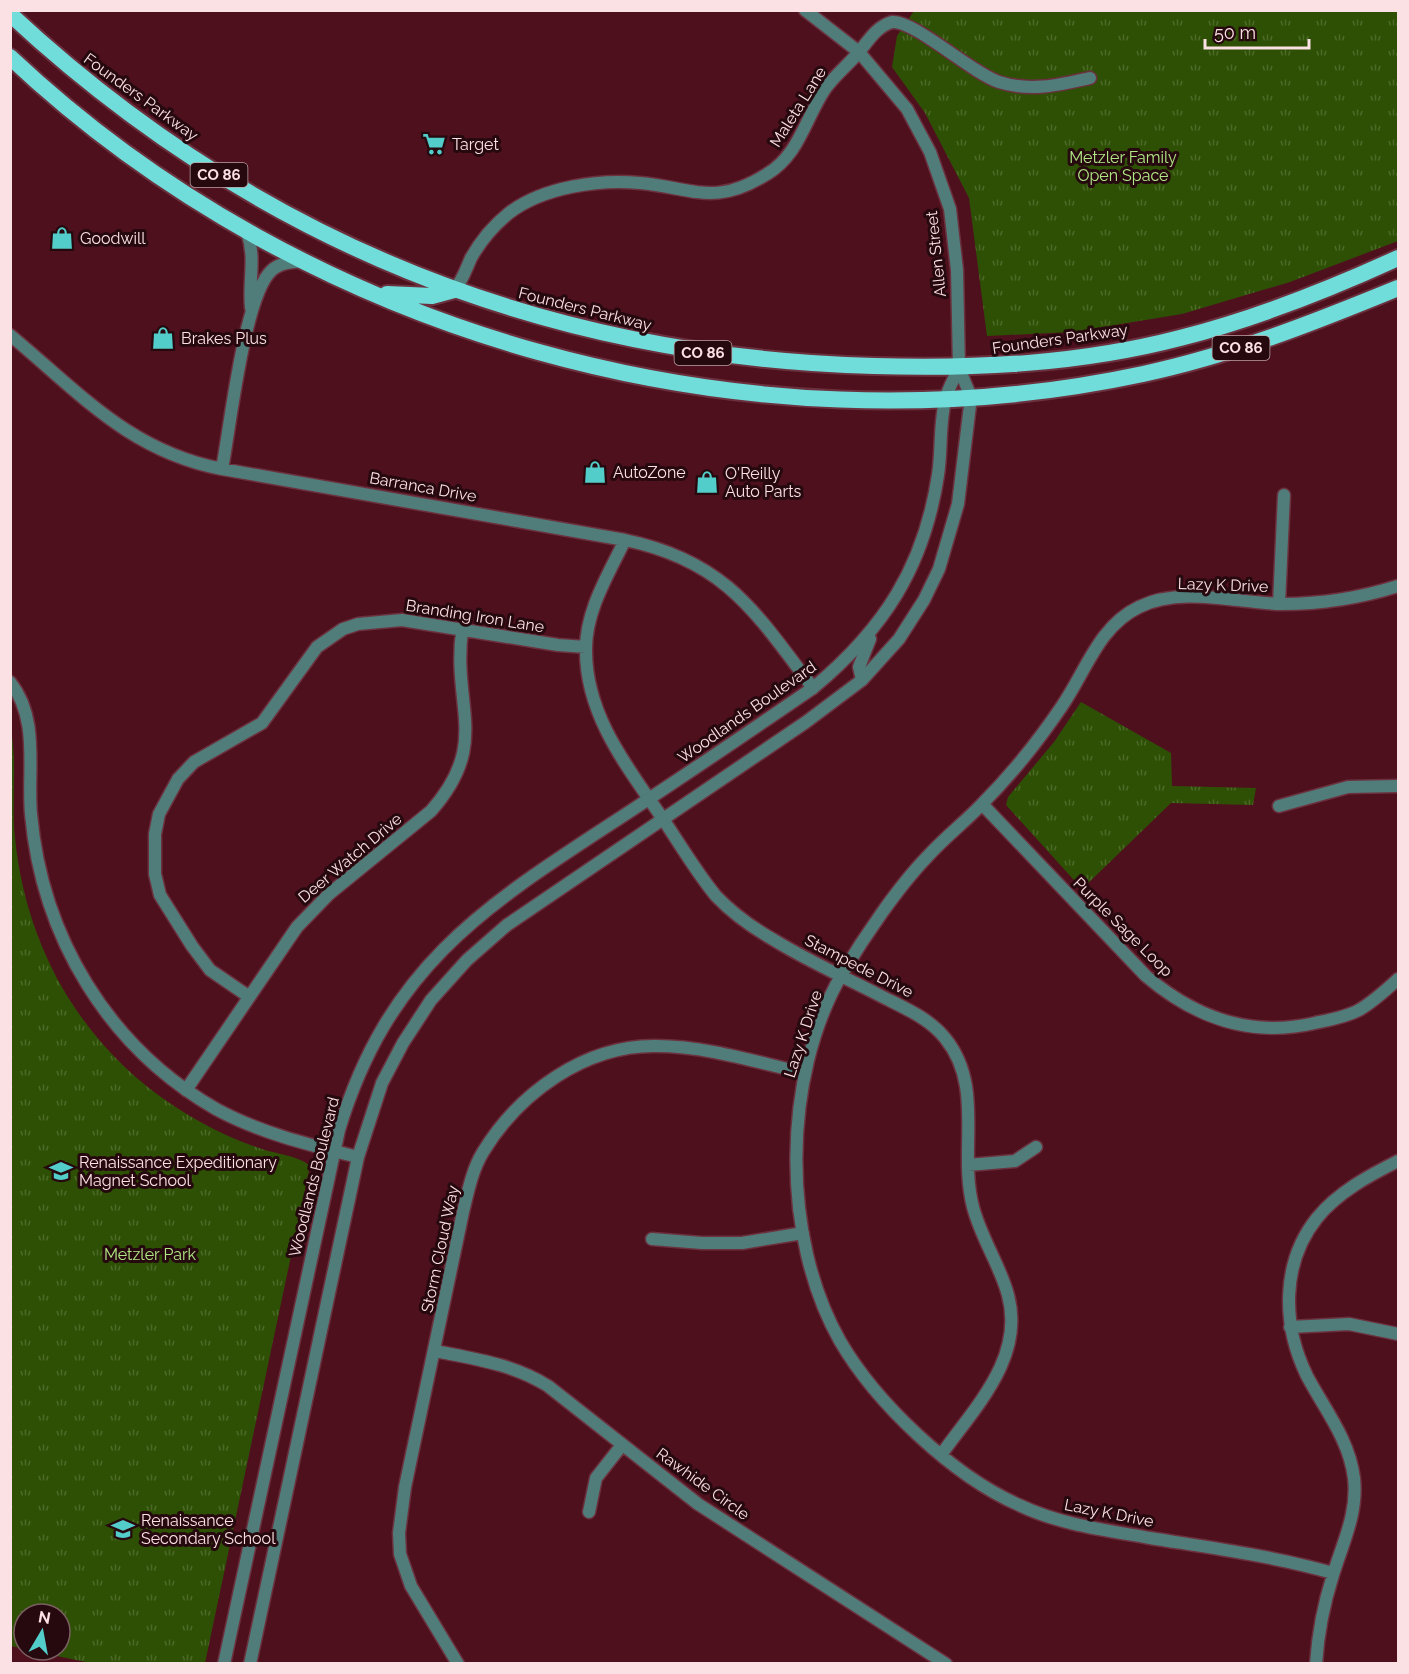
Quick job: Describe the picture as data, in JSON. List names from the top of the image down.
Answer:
{
  "streets": {
    "highway": ["Founders Parkway", "CO 86"],
    "street": [
      "Maleta Lane",
      "Allen Street",
      "Barranca Drive",
      "Lazy K Drive",
      "Branding Iron Lane",
      "Woodlands Boulevard",
      "Deer Watch Drive",
      "Purple Sage Loop",
      "Stampede Drive",
      "Storm Cloud Way",
      "Rawhide Circle"
    ]
  },
  "crossings": [
    ["Founders Parkway", "Maleta Lane"],
    ["Founders Parkway", "Allen Street"],
    ["Founders Parkway", "Woodlands Boulevard"],
    ["Maleta Lane", "Allen Street"],
    ["CO 86", "Woodlands Boulevard"],
    ["Allen Street", "Woodlands Boulevard"],
    ["Barranca Drive", "Woodlands Boulevard"],
    ["Barranca Drive", "Stampede Drive"],
    ["Lazy K Drive", "Purple Sage Loop"],
    ["Lazy K Drive", "Stampede Drive"],
    ["Lazy K Drive", "Storm Cloud Way"],
    ["Branding Iron Lane", "Deer Watch Drive"],
    ["Branding Iron Lane", "Stampede Drive"],
    ["Woodlands Boulevard", "Stampede Drive"],
    ["Storm Cloud Way", "Rawhide Circle"]
  ],
  "parks": ["Metzler Family Open Space", "Metzler Park"],
  "places": {
    "supermarket": ["Target"],
    "shop": [
      "Goodwill",
      "Brakes Plus",
      "AutoZone",
      "O'Reilly Auto Parts"
    ],
    "school or university": ["Renaissance Expeditionary Magnet School", "Renaissance Secondary School"]
  },
  "scale_bar": "50 m",
  "north": "top"
}
